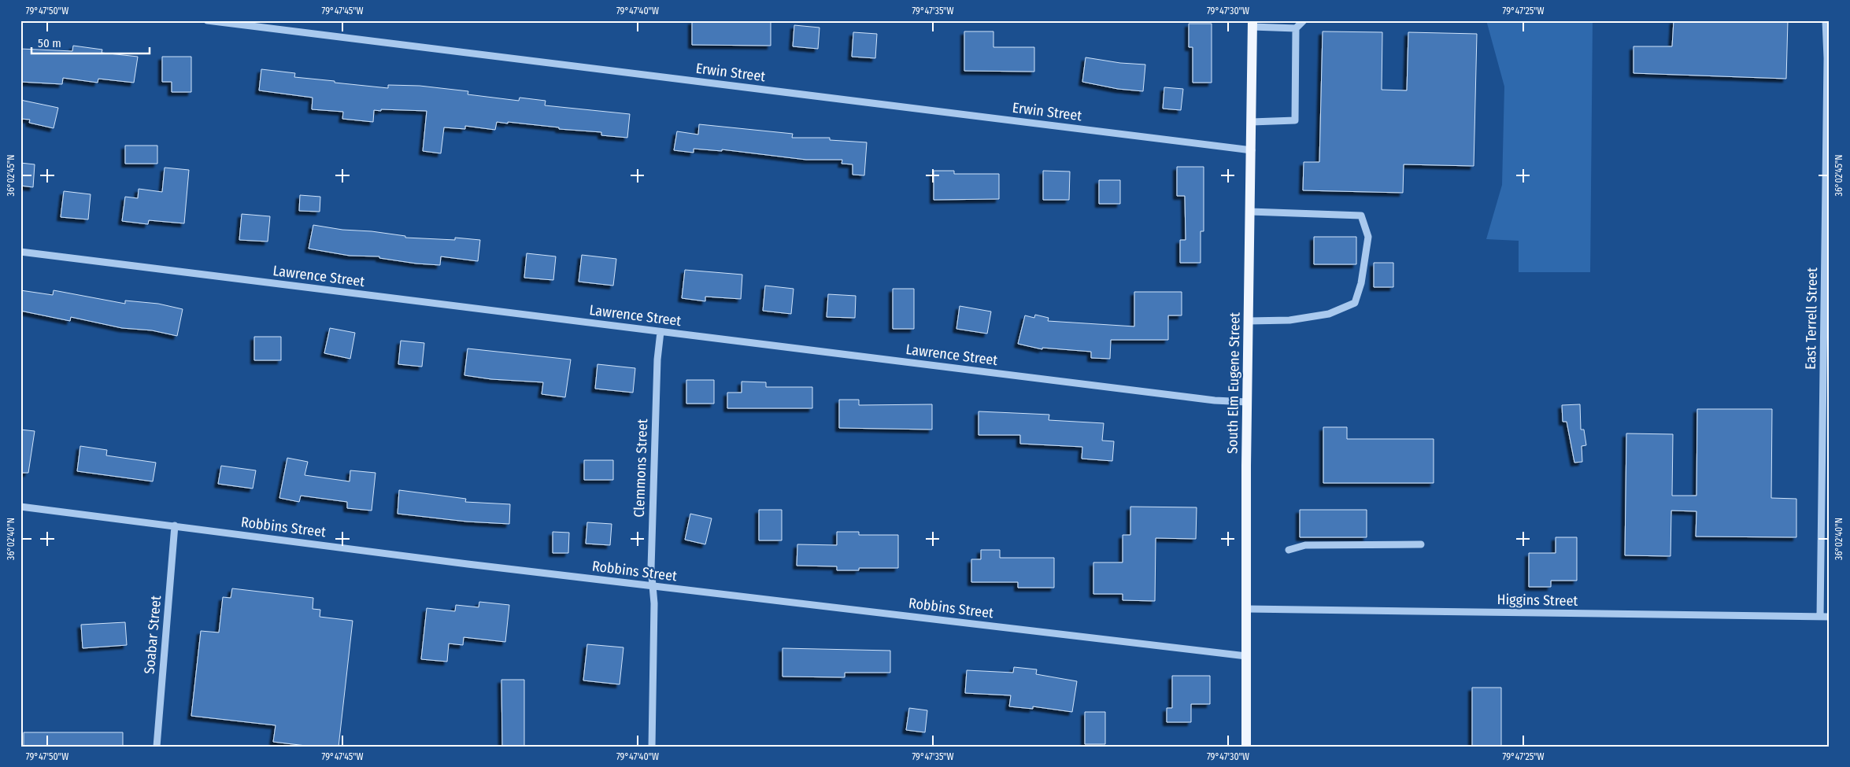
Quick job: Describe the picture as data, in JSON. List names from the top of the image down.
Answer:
{
  "streets": {
    "main road": ["South Elm Eugene Street"],
    "street": [
      "Erwin Street",
      "Lawrence Street",
      "East Terrell Street",
      "Clemmons Street",
      "Robbins Street",
      "Higgins Street",
      "Soabar Street"
    ]
  },
  "crossings": [
    ["Erwin Street", "South Elm Eugene Street"],
    ["Lawrence Street", "South Elm Eugene Street"],
    ["Lawrence Street", "Clemmons Street"],
    ["East Terrell Street", "Higgins Street"],
    ["South Elm Eugene Street", "Robbins Street"],
    ["South Elm Eugene Street", "Higgins Street"],
    ["Clemmons Street", "Robbins Street"],
    ["Robbins Street", "Soabar Street"]
  ],
  "scale_bar": "50 m",
  "coordinates": [
    "79°47'50\"W",
    "79°47'45\"W",
    "79°47'40\"W",
    "79°47'35\"W",
    "79°47'30\"W",
    "79°47'25\"W",
    "36°02'45\"N",
    "36°02'40\"N"
  ]
}
